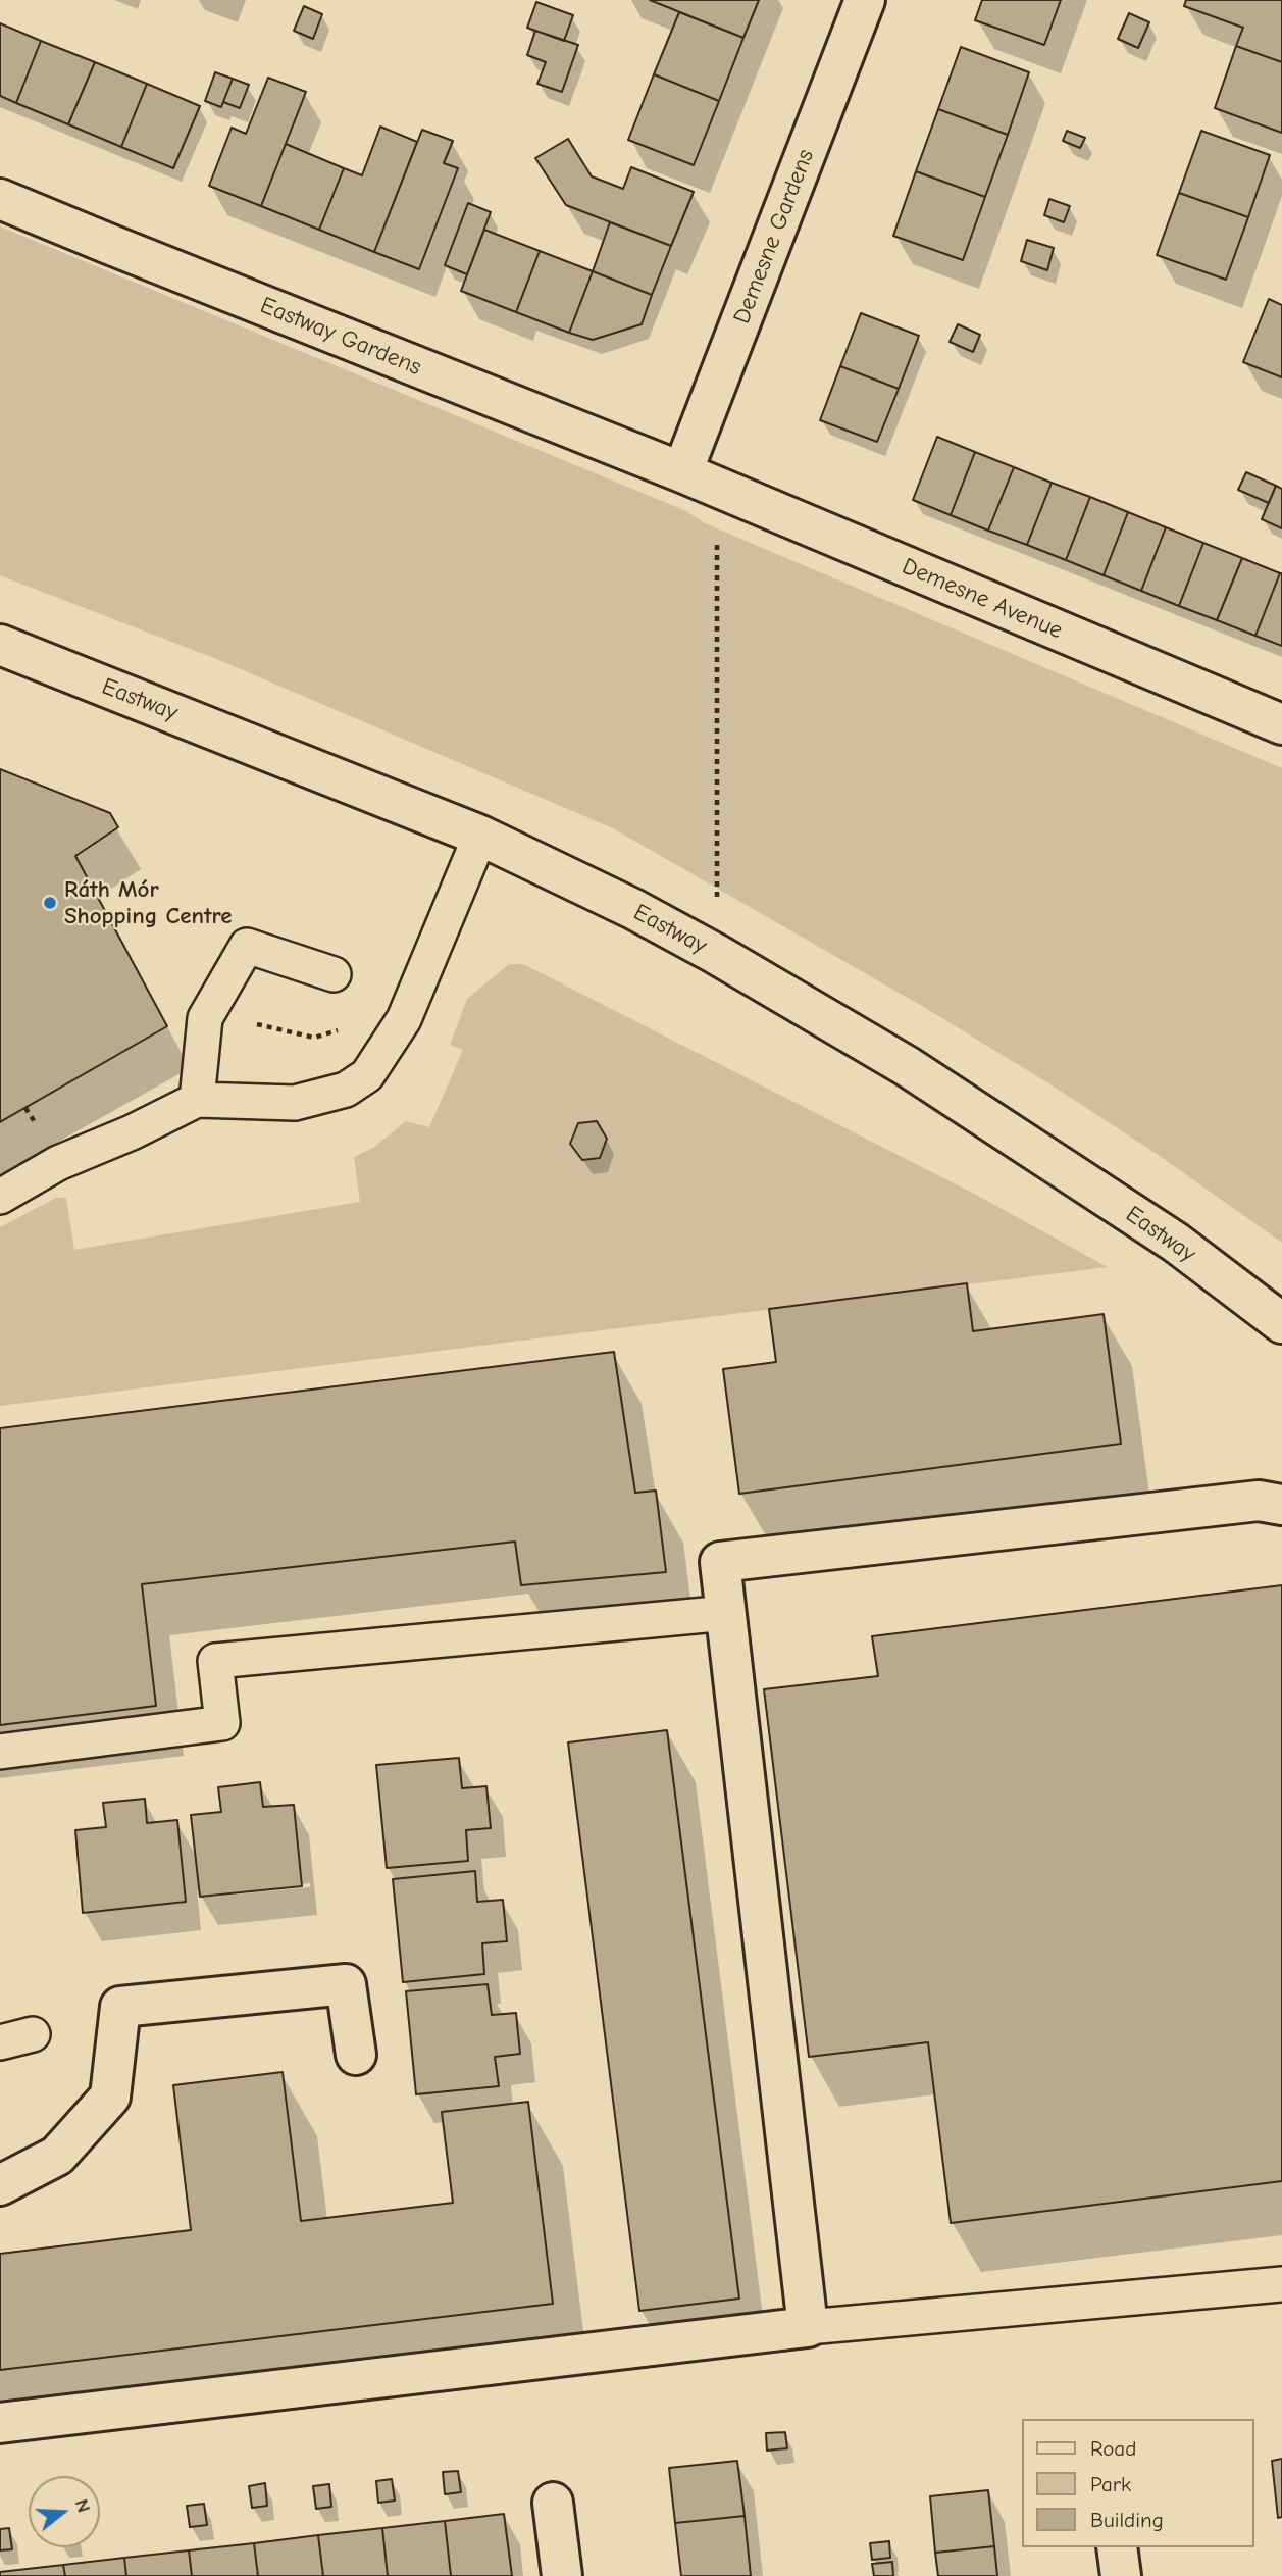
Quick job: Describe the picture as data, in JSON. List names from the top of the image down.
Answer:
{
  "streets": {
    "street": [
      "Demesne Gardens",
      "Eastway Gardens",
      "Demesne Avenue",
      "Eastway"
    ]
  },
  "crossings": [
    ["Demesne Gardens", "Eastway Gardens"],
    ["Demesne Gardens", "Demesne Avenue"],
    ["Eastway Gardens", "Demesne Avenue"]
  ],
  "places": ["Ráth Mór Shopping Centre"],
  "legend": ["Road", "Park", "Building"],
  "north": "right"
}
